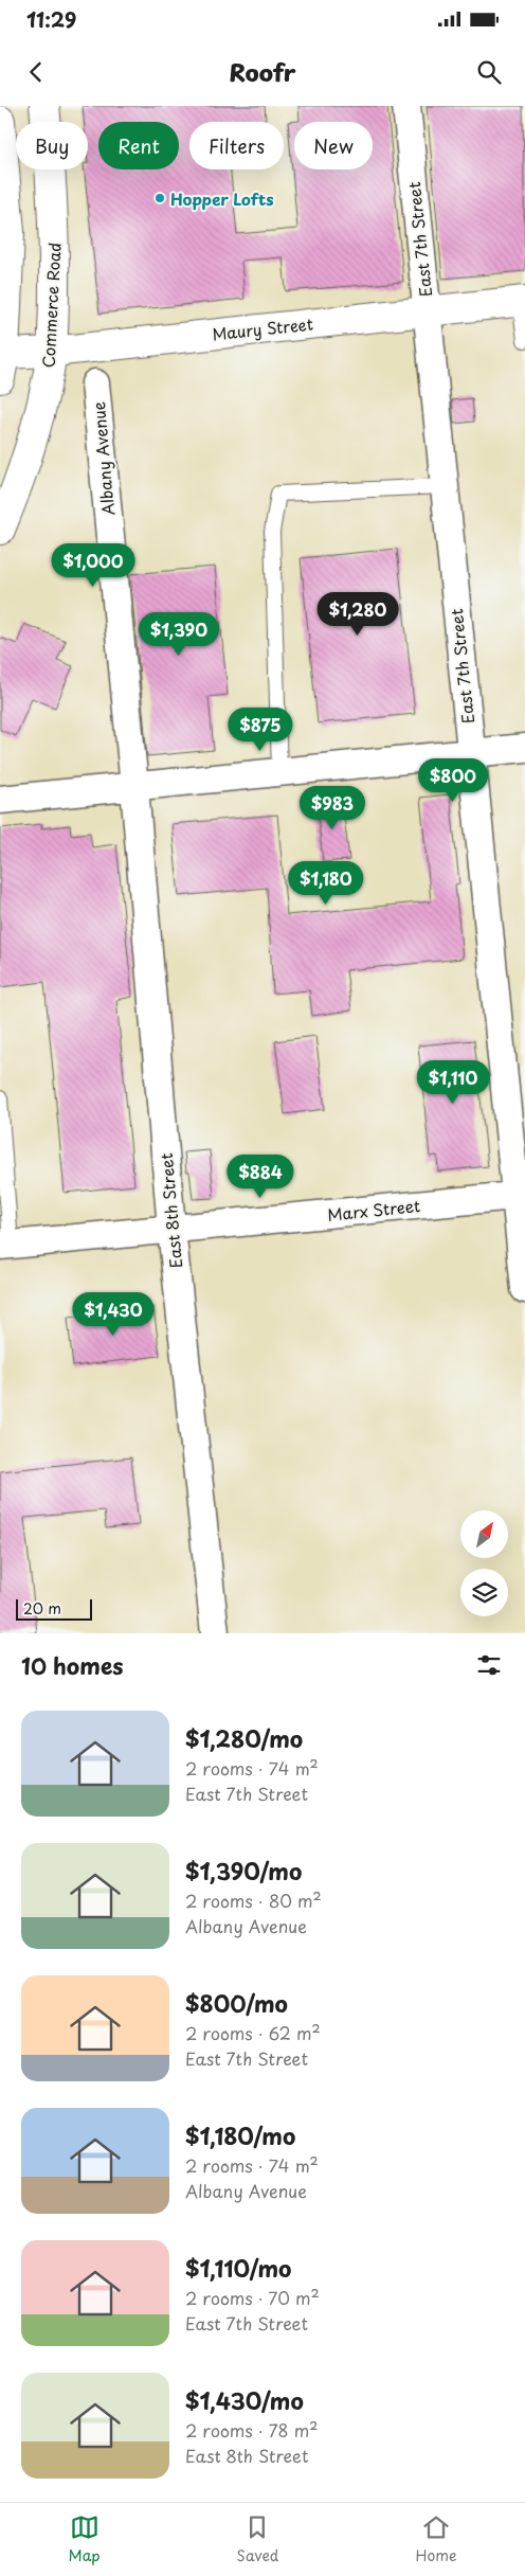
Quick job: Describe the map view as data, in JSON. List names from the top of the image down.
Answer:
{
  "streets": {
    "main road": ["Commerce Road", "Maury Street"],
    "street": [
      "East 7th Street",
      "Albany Avenue",
      "Marx Street",
      "East 8th Street"
    ]
  },
  "crossings": [
    ["East 7th Street", "Maury Street"],
    ["East 7th Street", "Marx Street"],
    ["Commerce Road", "Maury Street"],
    ["Albany Avenue", "East 8th Street"],
    ["Marx Street", "East 8th Street"]
  ],
  "places": ["Hopper Lofts"],
  "scale_bar": "20 m",
  "north": "top right",
  "page": {
    "status": "11:29",
    "header": "Roofr",
    "chip": [
      "Buy",
      "Rent",
      "Filters",
      "New"
    ],
    "price": [
      "$1,000",
      "$1,280",
      "$1,390",
      "$875",
      "$800",
      "$983",
      "$1,180",
      "$1,110",
      "$884",
      "$1,430"
    ],
    "scale": "20 m",
    "heading": "10 homes",
    "list": [
      {
        "name": "$1,280/mo",
        "note": "2 rooms · 74 m² · East 7th Street"
      },
      {
        "name": "$1,390/mo",
        "note": "2 rooms · 80 m² · Albany Avenue"
      },
      {
        "name": "$800/mo",
        "note": "2 rooms · 62 m² · East 7th Street"
      },
      {
        "name": "$1,180/mo",
        "note": "2 rooms · 74 m² · Albany Avenue"
      },
      {
        "name": "$1,110/mo",
        "note": "2 rooms · 70 m² · East 7th Street"
      },
      {
        "name": "$1,430/mo",
        "note": "2 rooms · 78 m² · East 8th Street"
      }
    ],
    "tabs": ["Map", "Saved", "Home"]
  }
}
